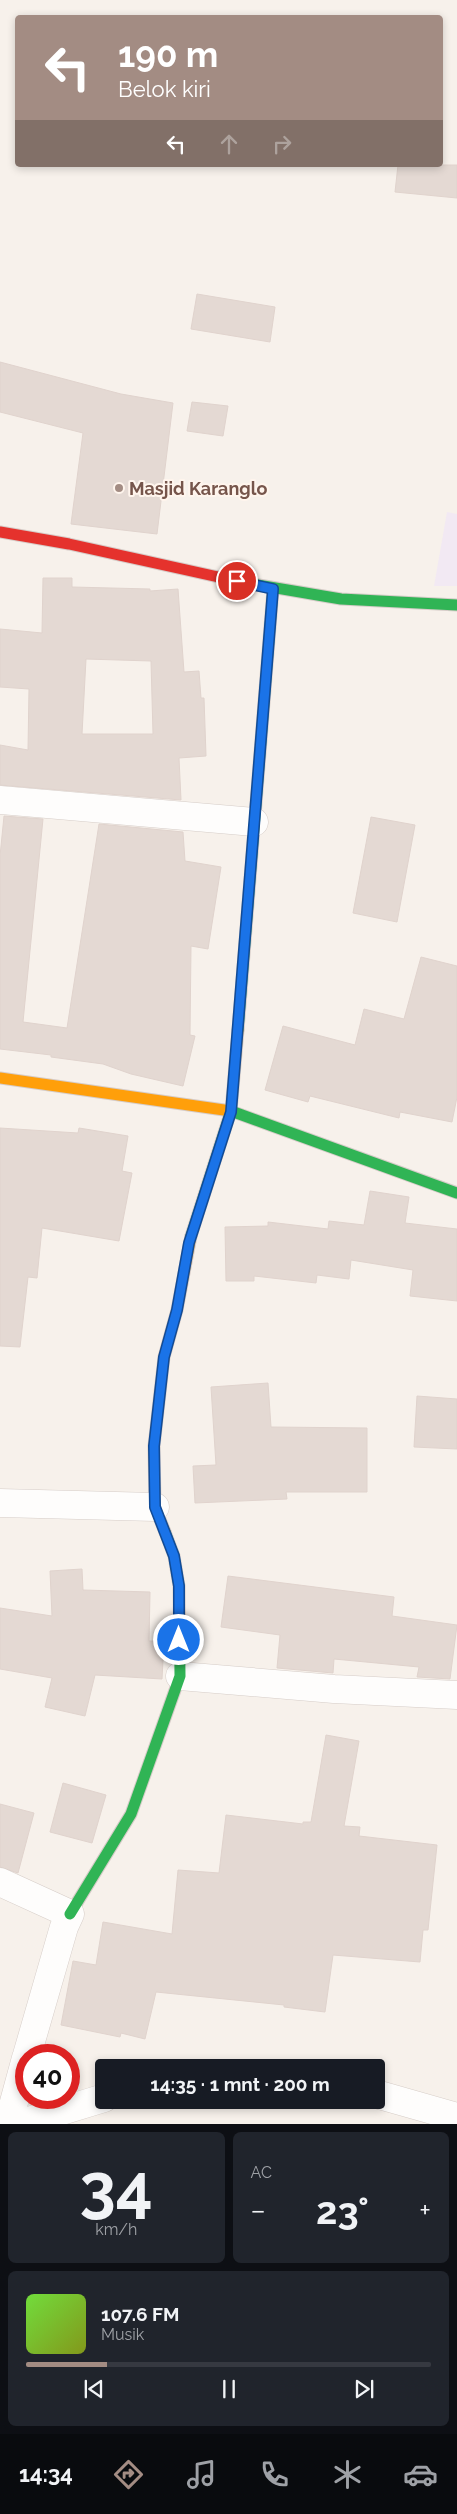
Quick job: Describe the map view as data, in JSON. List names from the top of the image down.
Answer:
{
  "places": ["Masjid Karanglo"],
  "page": {
    "turn": ["190 m", "Belok kiri"],
    "limit": "40",
    "trip": "14:35 · 1 mnt · 200 m",
    "tile": [
      ["34", "km/h"],
      "AC"
    ],
    "heat": ["−", "23°", "+"],
    "song": ["107.6 FM", "Musik"],
    "tabs": "14:34"
  }
}
